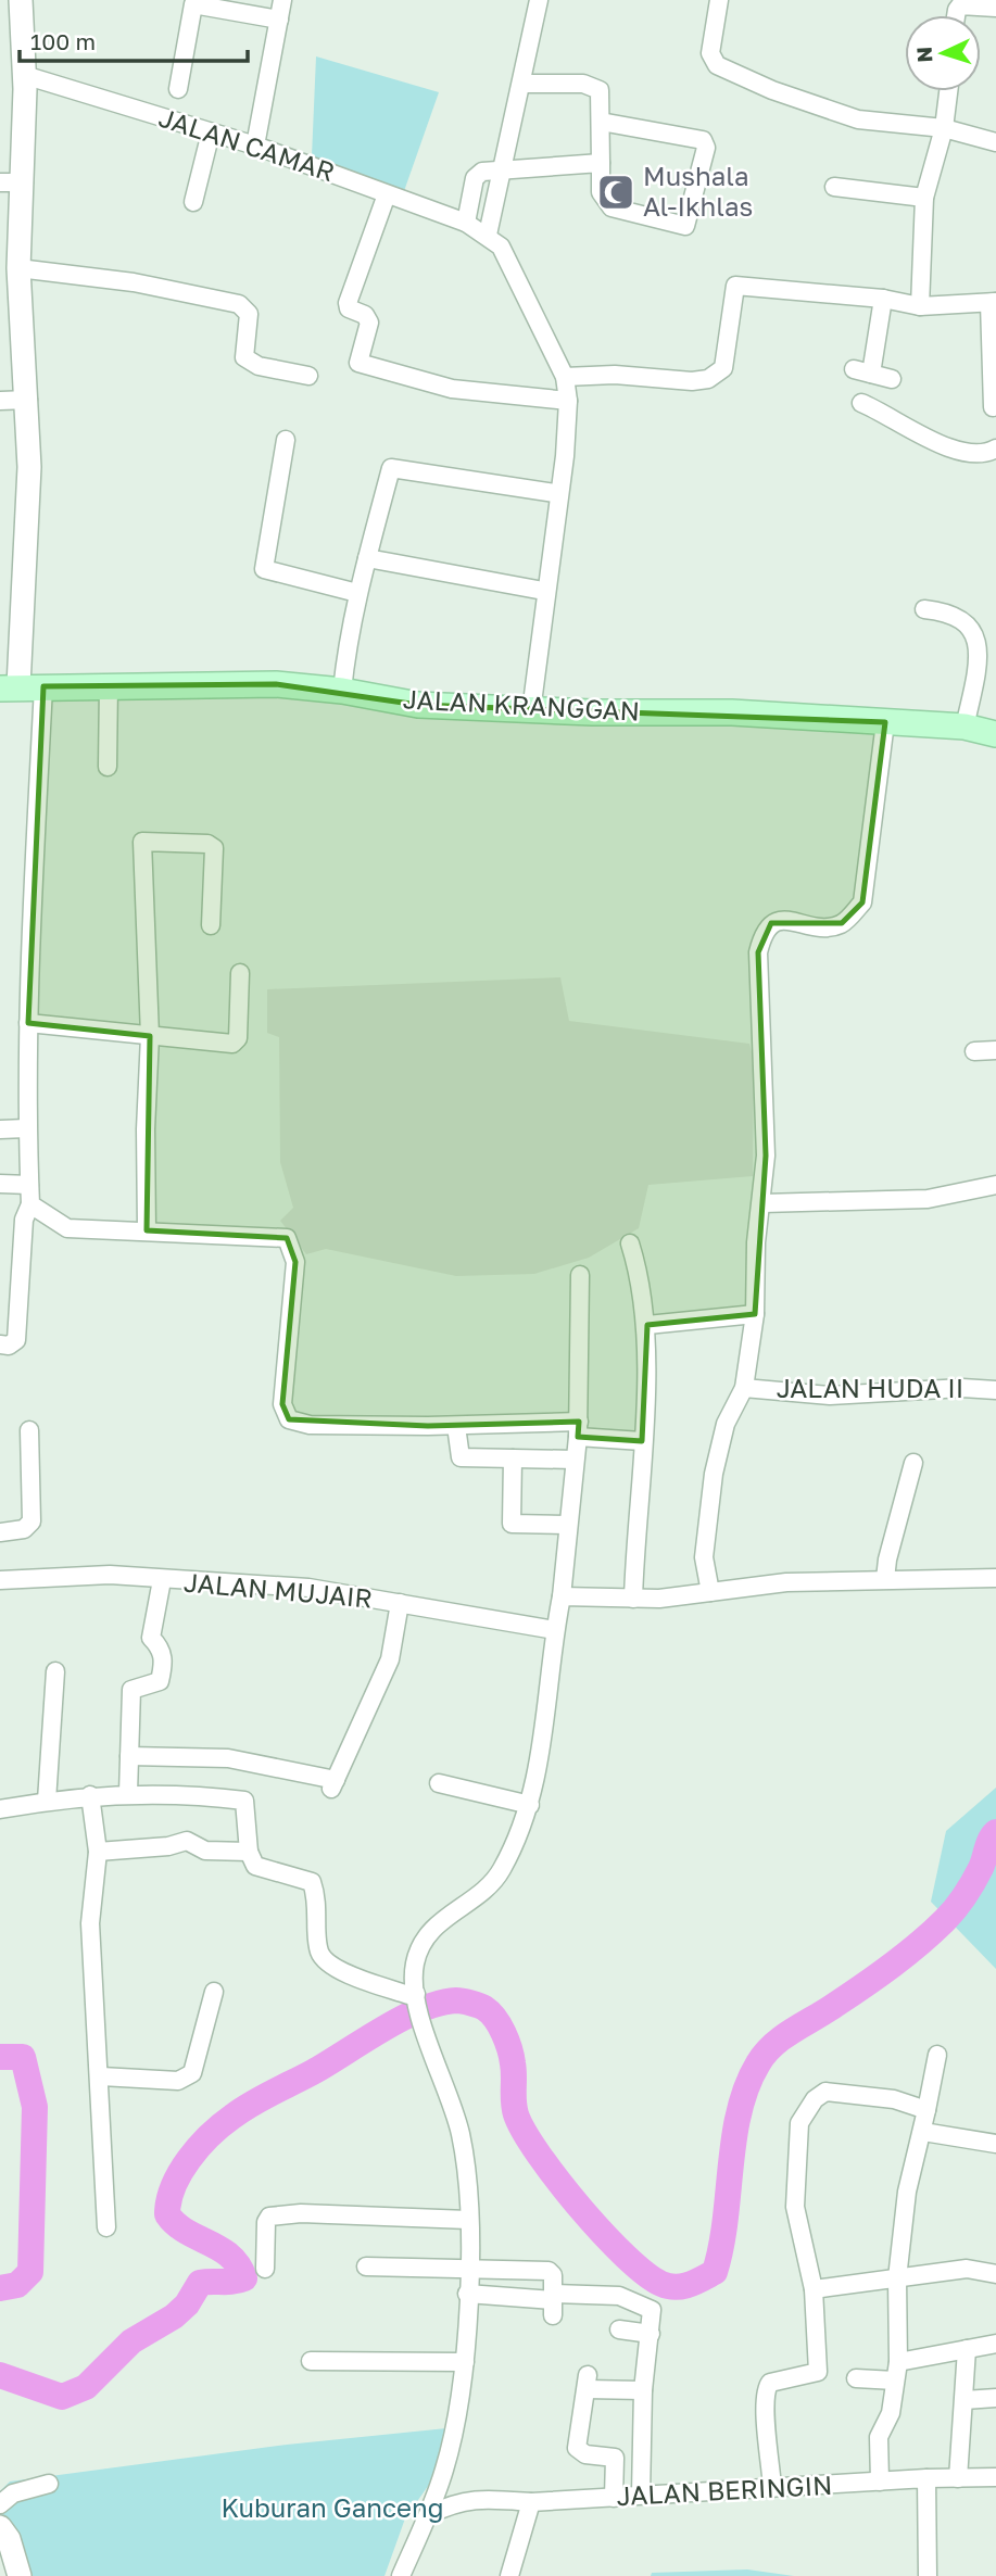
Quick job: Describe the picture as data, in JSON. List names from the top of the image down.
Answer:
{
  "streets": {
    "main road": ["JALAN KRANGGAN"],
    "street": [
      "JALAN CAMAR",
      "JALAN HUDA II",
      "JALAN MUJAIR",
      "JALAN BERINGIN"
    ]
  },
  "crossings": [
    ["JALAN CAMAR", "JALAN KRANGGAN"]
  ],
  "parks": ["Kuburan Ganceng"],
  "places": {
    "mosque": ["Mushala Al-Ikhlas"]
  },
  "scale_bar": "100 m",
  "north": "left"
}
